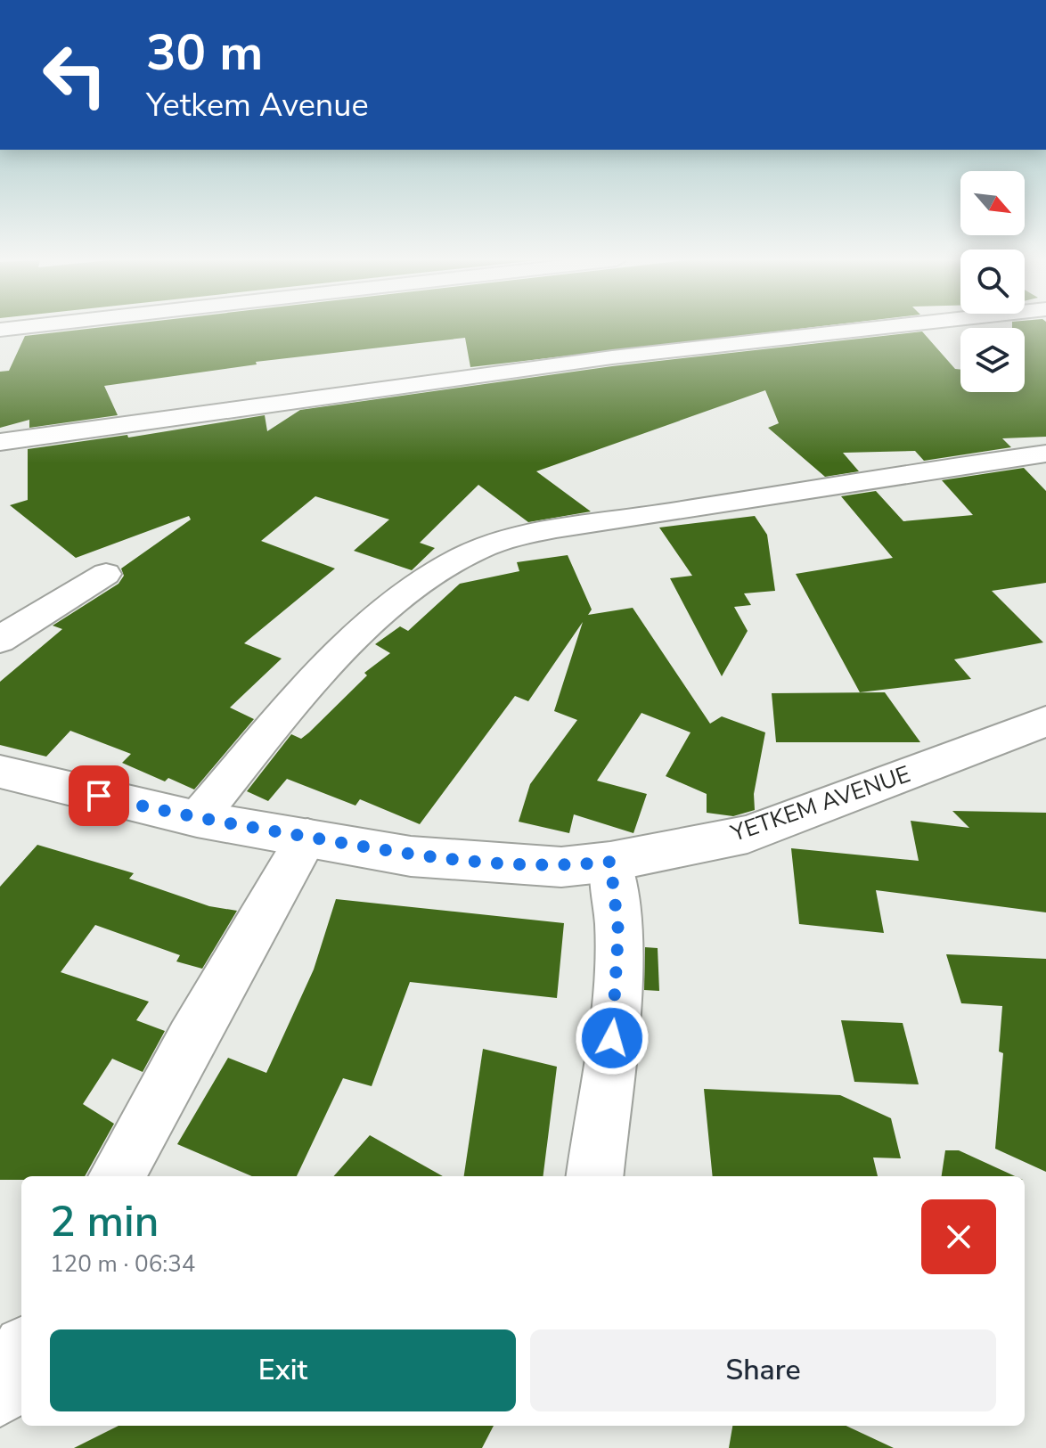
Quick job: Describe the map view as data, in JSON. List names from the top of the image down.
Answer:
{
  "streets": {
    "street": ["YETKEM AVENUE"]
  },
  "north": "bottom right",
  "page": {
    "turn": ["30 m", "Yetkem Avenue"],
    "heading": ["2 min", "120 m · 06:34"],
    "buttons": ["Exit", "Share"]
  }
}
